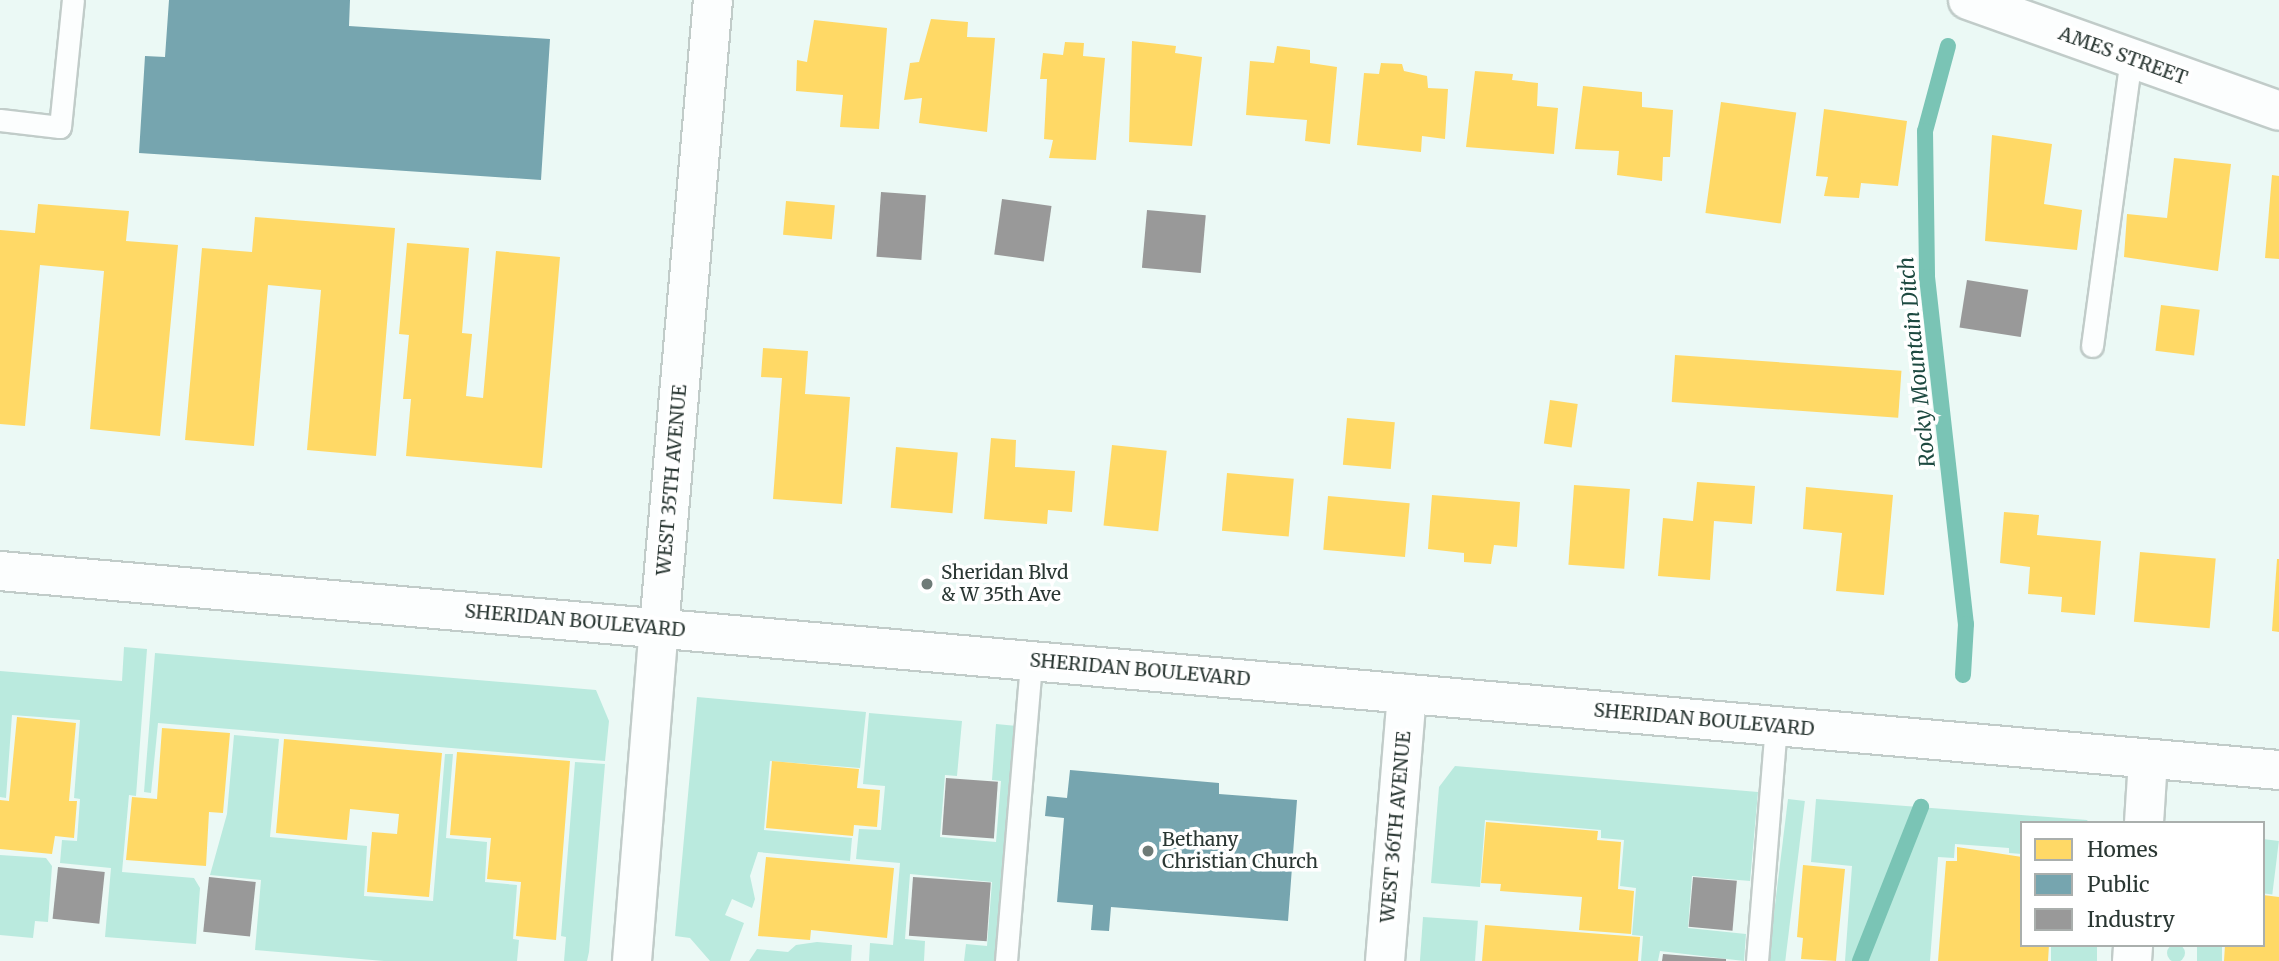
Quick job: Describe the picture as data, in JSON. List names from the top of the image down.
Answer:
{
  "streets": {
    "main road": [
      "AMES STREET",
      "WEST 35TH AVENUE",
      "SHERIDAN BOULEVARD",
      "WEST 36TH AVENUE"
    ]
  },
  "crossings": [
    ["WEST 35TH AVENUE", "SHERIDAN BOULEVARD"],
    ["SHERIDAN BOULEVARD", "WEST 36TH AVENUE"]
  ],
  "water": ["Rocky Mountain Ditch"],
  "places": ["Sheridan Blvd & W 35th Ave", "Bethany Christian Church"],
  "legend": ["Homes", "Public", "Industry"]
}
